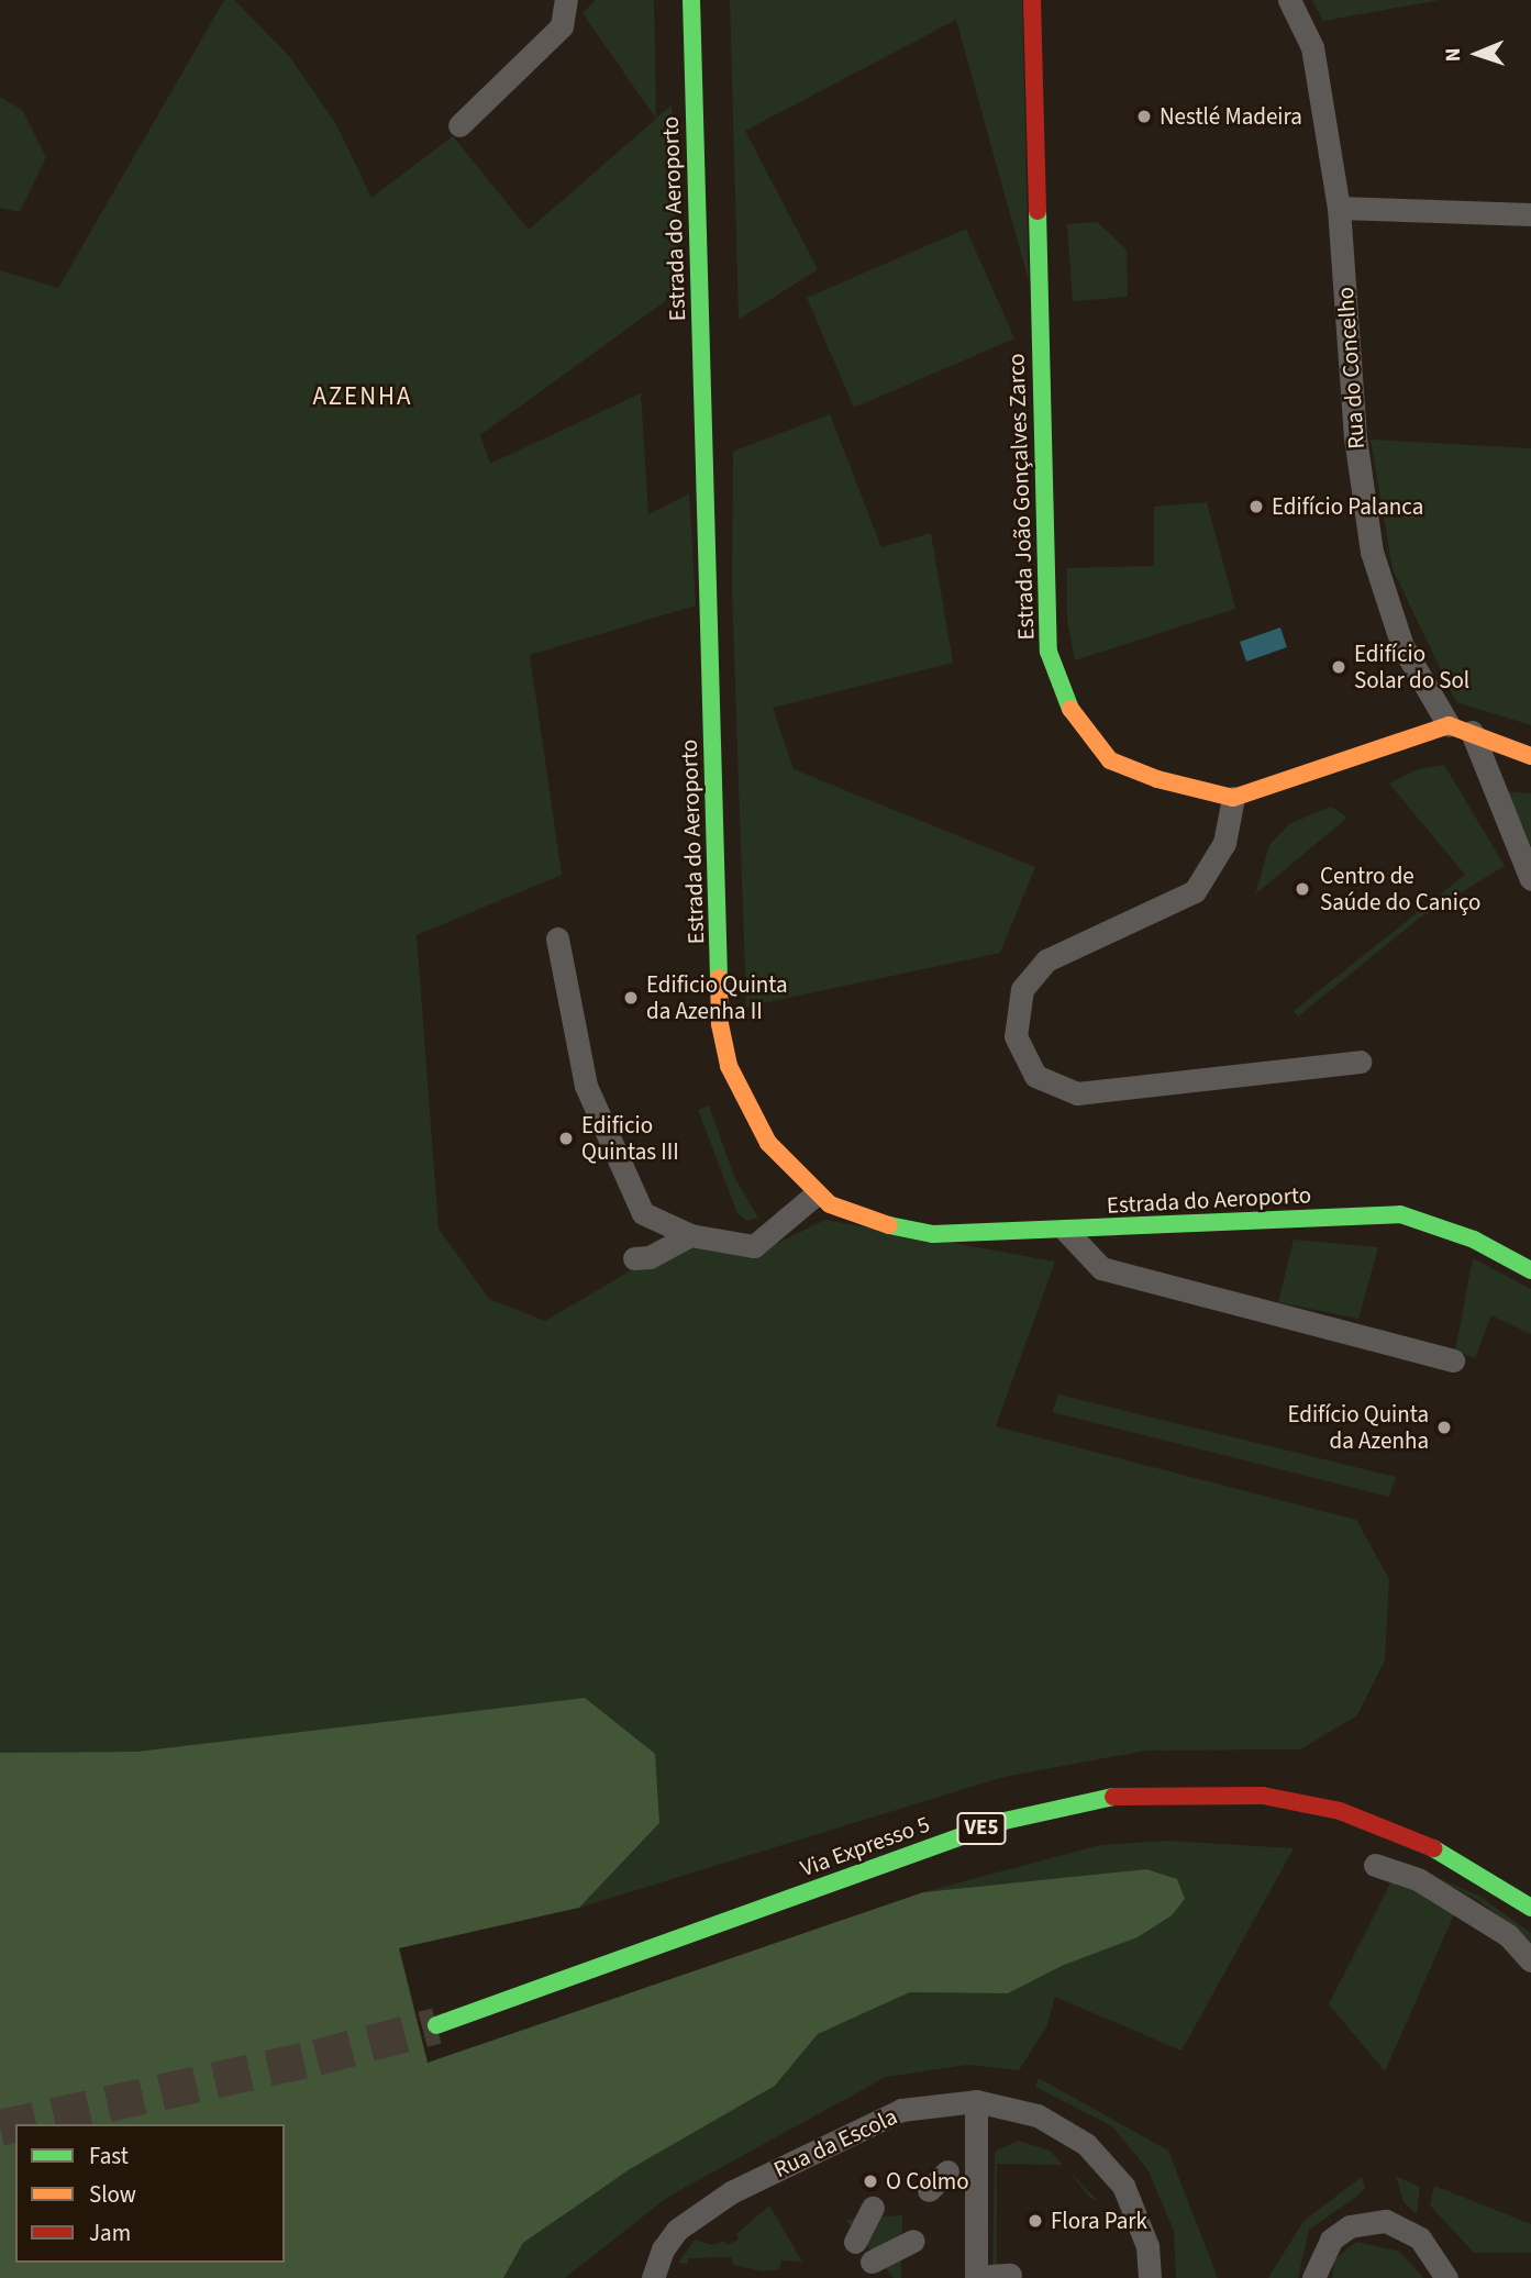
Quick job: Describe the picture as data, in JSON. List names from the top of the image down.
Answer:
{
  "streets": {
    "main road": [
      "Estrada do Aeroporto",
      "Estrada João Gonçalves Zarco",
      "VE5",
      "Via Expresso 5"
    ],
    "street": ["Rua do Concelho", "Rua da Escola"]
  },
  "districts": ["AZENHA"],
  "places": [
    "Nestlé Madeira",
    "Edifício Palanca",
    "Edifício Solar do Sol",
    "Centro de Saúde do Caniço",
    "Edificio Quinta da Azenha II",
    "Edificio Quintas III",
    "Edifício Quinta da Azenha",
    "O Colmo",
    "Flora Park"
  ],
  "legend": ["Fast", "Slow", "Jam"],
  "north": "left"
}
